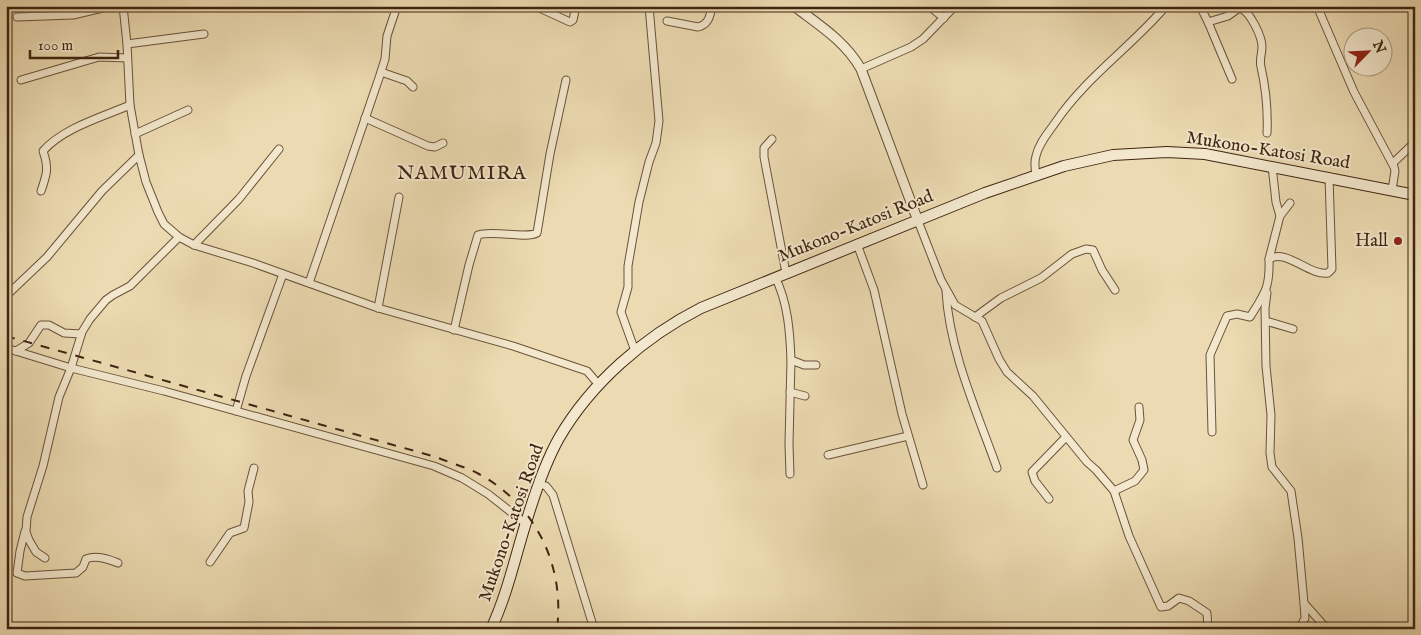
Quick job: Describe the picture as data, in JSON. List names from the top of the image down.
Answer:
{
  "streets": {
    "main road": ["Mukono-Katosi Road"]
  },
  "districts": ["NAMUMIRA"],
  "places": ["Hall"],
  "scale_bar": "100 m",
  "north": "top right"
}
